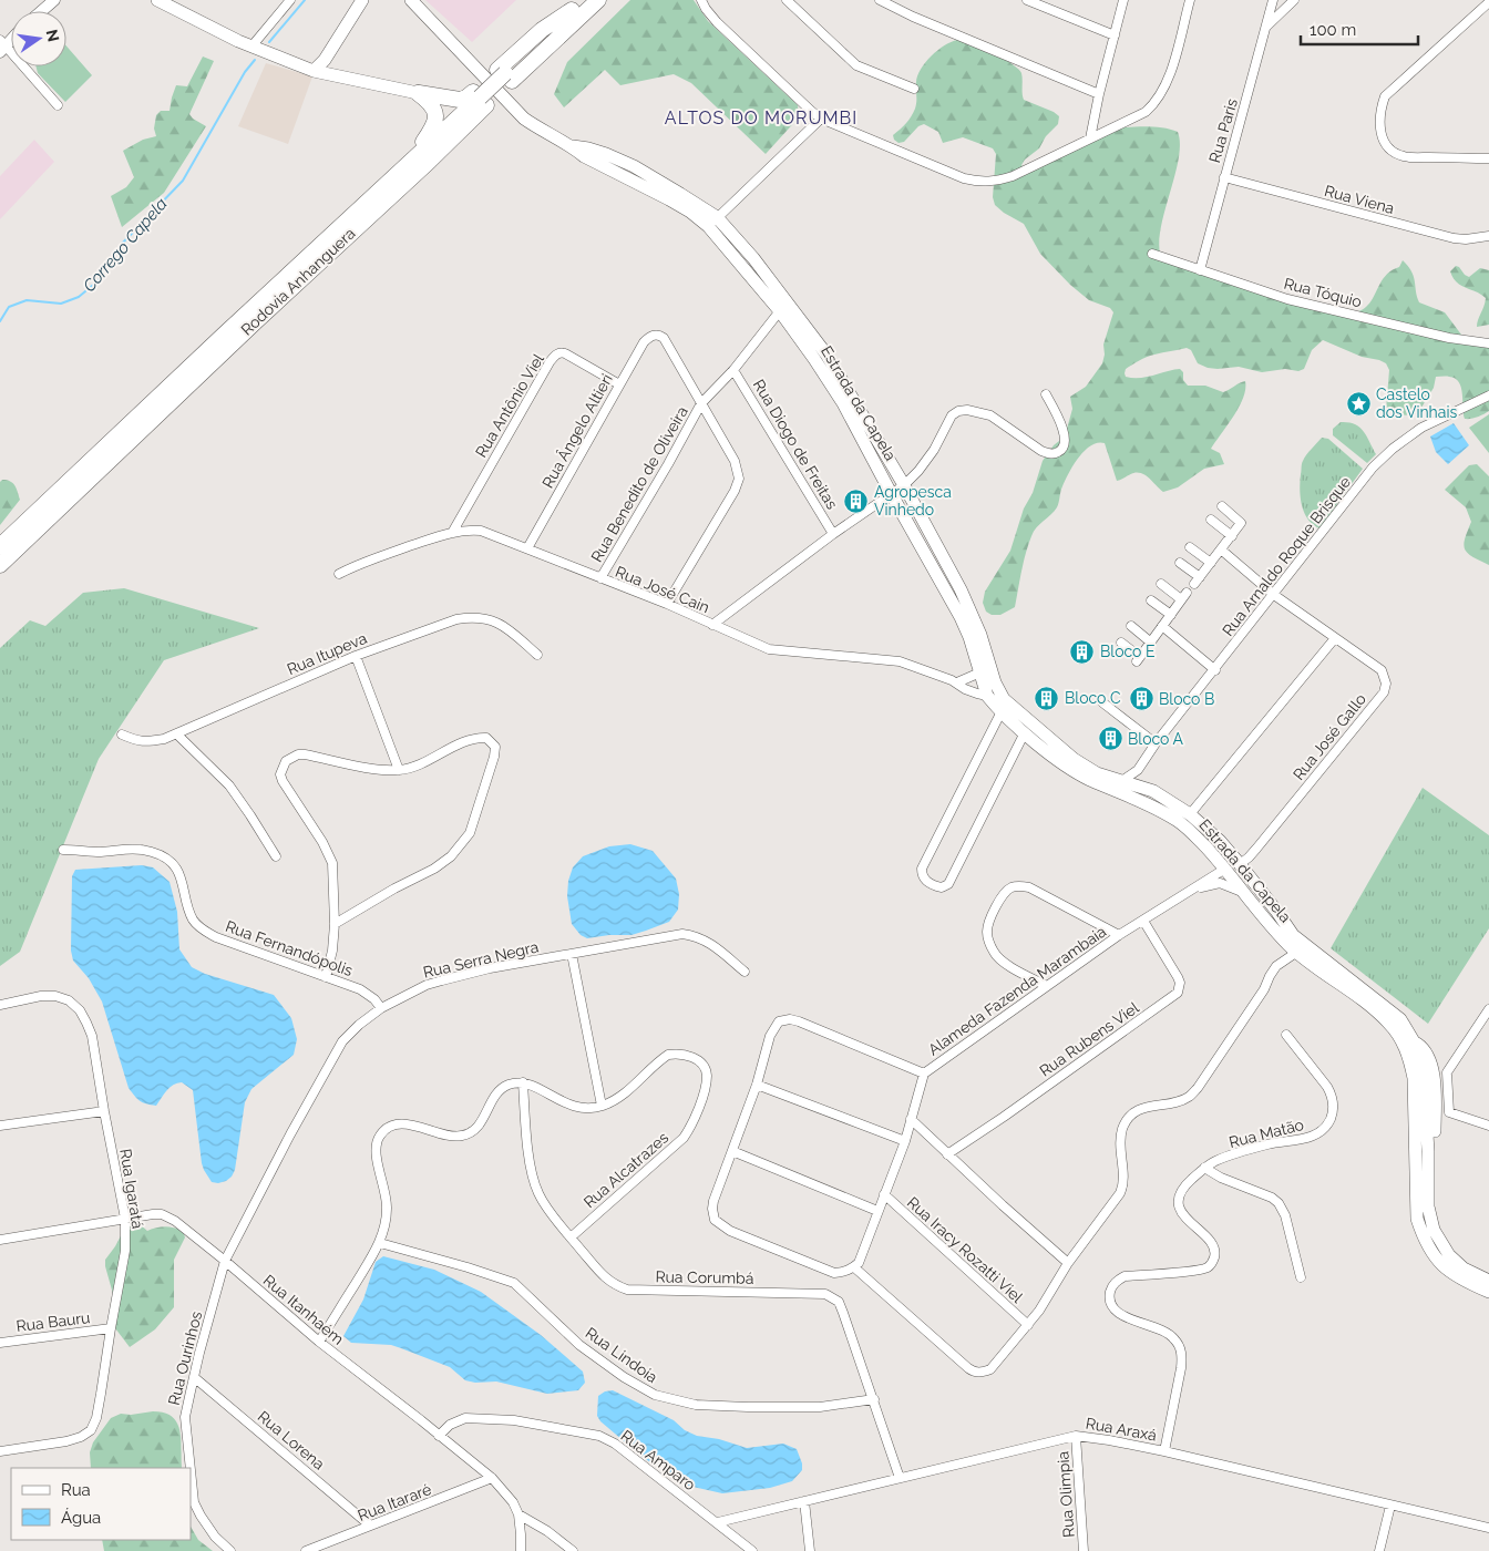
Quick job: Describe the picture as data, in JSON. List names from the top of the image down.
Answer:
{
  "streets": {
    "highway": ["Rodovia Anhanguera"],
    "main road": ["Estrada da Capela"],
    "street": [
      "Rua Paris",
      "Rua Viena",
      "Rua Tóquio",
      "Rua Antônio Viel",
      "Rua Ângelo Altieri",
      "Rua Diogo de Freitas",
      "Rua Benedito de Oliveira",
      "Rua Arnaldo Roque Brisque",
      "Rua José Cain",
      "Rua Itupeva",
      "Rua José Gallo",
      "Rua Fernandópolis",
      "Rua Serra Negra",
      "Alameda Fazenda Marambaia",
      "Rua Rubens Viel",
      "Rua Matão",
      "Rua Alcatrazes",
      "Rua Igaratá",
      "Rua Iracy Rozatti Viel",
      "Rua Corumbá",
      "Rua Itanhaém",
      "Rua Bauru",
      "Rua Lindoia",
      "Rua Ourinhos",
      "Rua Araxá",
      "Rua Lorena",
      "Rua Amparo",
      "Rua Olimpia",
      "Rua Itararé"
    ]
  },
  "crossings": [
    ["Rua Paris", "Rua Viena"],
    ["Rua Paris", "Rua Tóquio"],
    ["Estrada da Capela", "Rua Benedito de Oliveira"],
    ["Estrada da Capela", "Rua Arnaldo Roque Brisque"],
    ["Estrada da Capela", "Rua José Cain"],
    ["Estrada da Capela", "Rua José Gallo"],
    ["Estrada da Capela", "Alameda Fazenda Marambaia"],
    ["Rua Antônio Viel", "Rua Ângelo Altieri"],
    ["Rua Antônio Viel", "Rua José Cain"],
    ["Rua Ângelo Altieri", "Rua Benedito de Oliveira"],
    ["Rua Ângelo Altieri", "Rua José Cain"],
    ["Rua Diogo de Freitas", "Rua Benedito de Oliveira"],
    ["Rua Benedito de Oliveira", "Rua José Cain"],
    ["Rua Arnaldo Roque Brisque", "Rua José Gallo"],
    ["Rua Fernandópolis", "Rua Serra Negra"],
    ["Rua Serra Negra", "Rua Itanhaém"],
    ["Rua Serra Negra", "Rua Ourinhos"],
    ["Alameda Fazenda Marambaia", "Rua Rubens Viel"],
    ["Alameda Fazenda Marambaia", "Rua Iracy Rozatti Viel"],
    ["Rua Matão", "Rua Araxá"],
    ["Rua Alcatrazes", "Rua Corumbá"],
    ["Rua Igaratá", "Rua Itanhaém"],
    ["Rua Igaratá", "Rua Bauru"],
    ["Rua Corumbá", "Rua Lindoia"],
    ["Rua Corumbá", "Rua Araxá"],
    ["Rua Itanhaém", "Rua Ourinhos"],
    ["Rua Itanhaém", "Rua Amparo"],
    ["Rua Itanhaém", "Rua Itararé"],
    ["Rua Ourinhos", "Rua Lorena"],
    ["Rua Araxá", "Rua Amparo"],
    ["Rua Araxá", "Rua Olimpia"],
    ["Rua Lorena", "Rua Itararé"]
  ],
  "districts": ["ALTOS DO MORUMBI"],
  "water": ["Corrego Capela"],
  "places": {
    "place": ["Castelo dos Vinhais"],
    "building": [
      "Agropesca Vinhedo",
      "Bloco E",
      "Bloco C",
      "Bloco B",
      "Bloco A"
    ]
  },
  "legend": ["Rua", "Água"],
  "scale_bar": "100 m",
  "north": "right"
}
